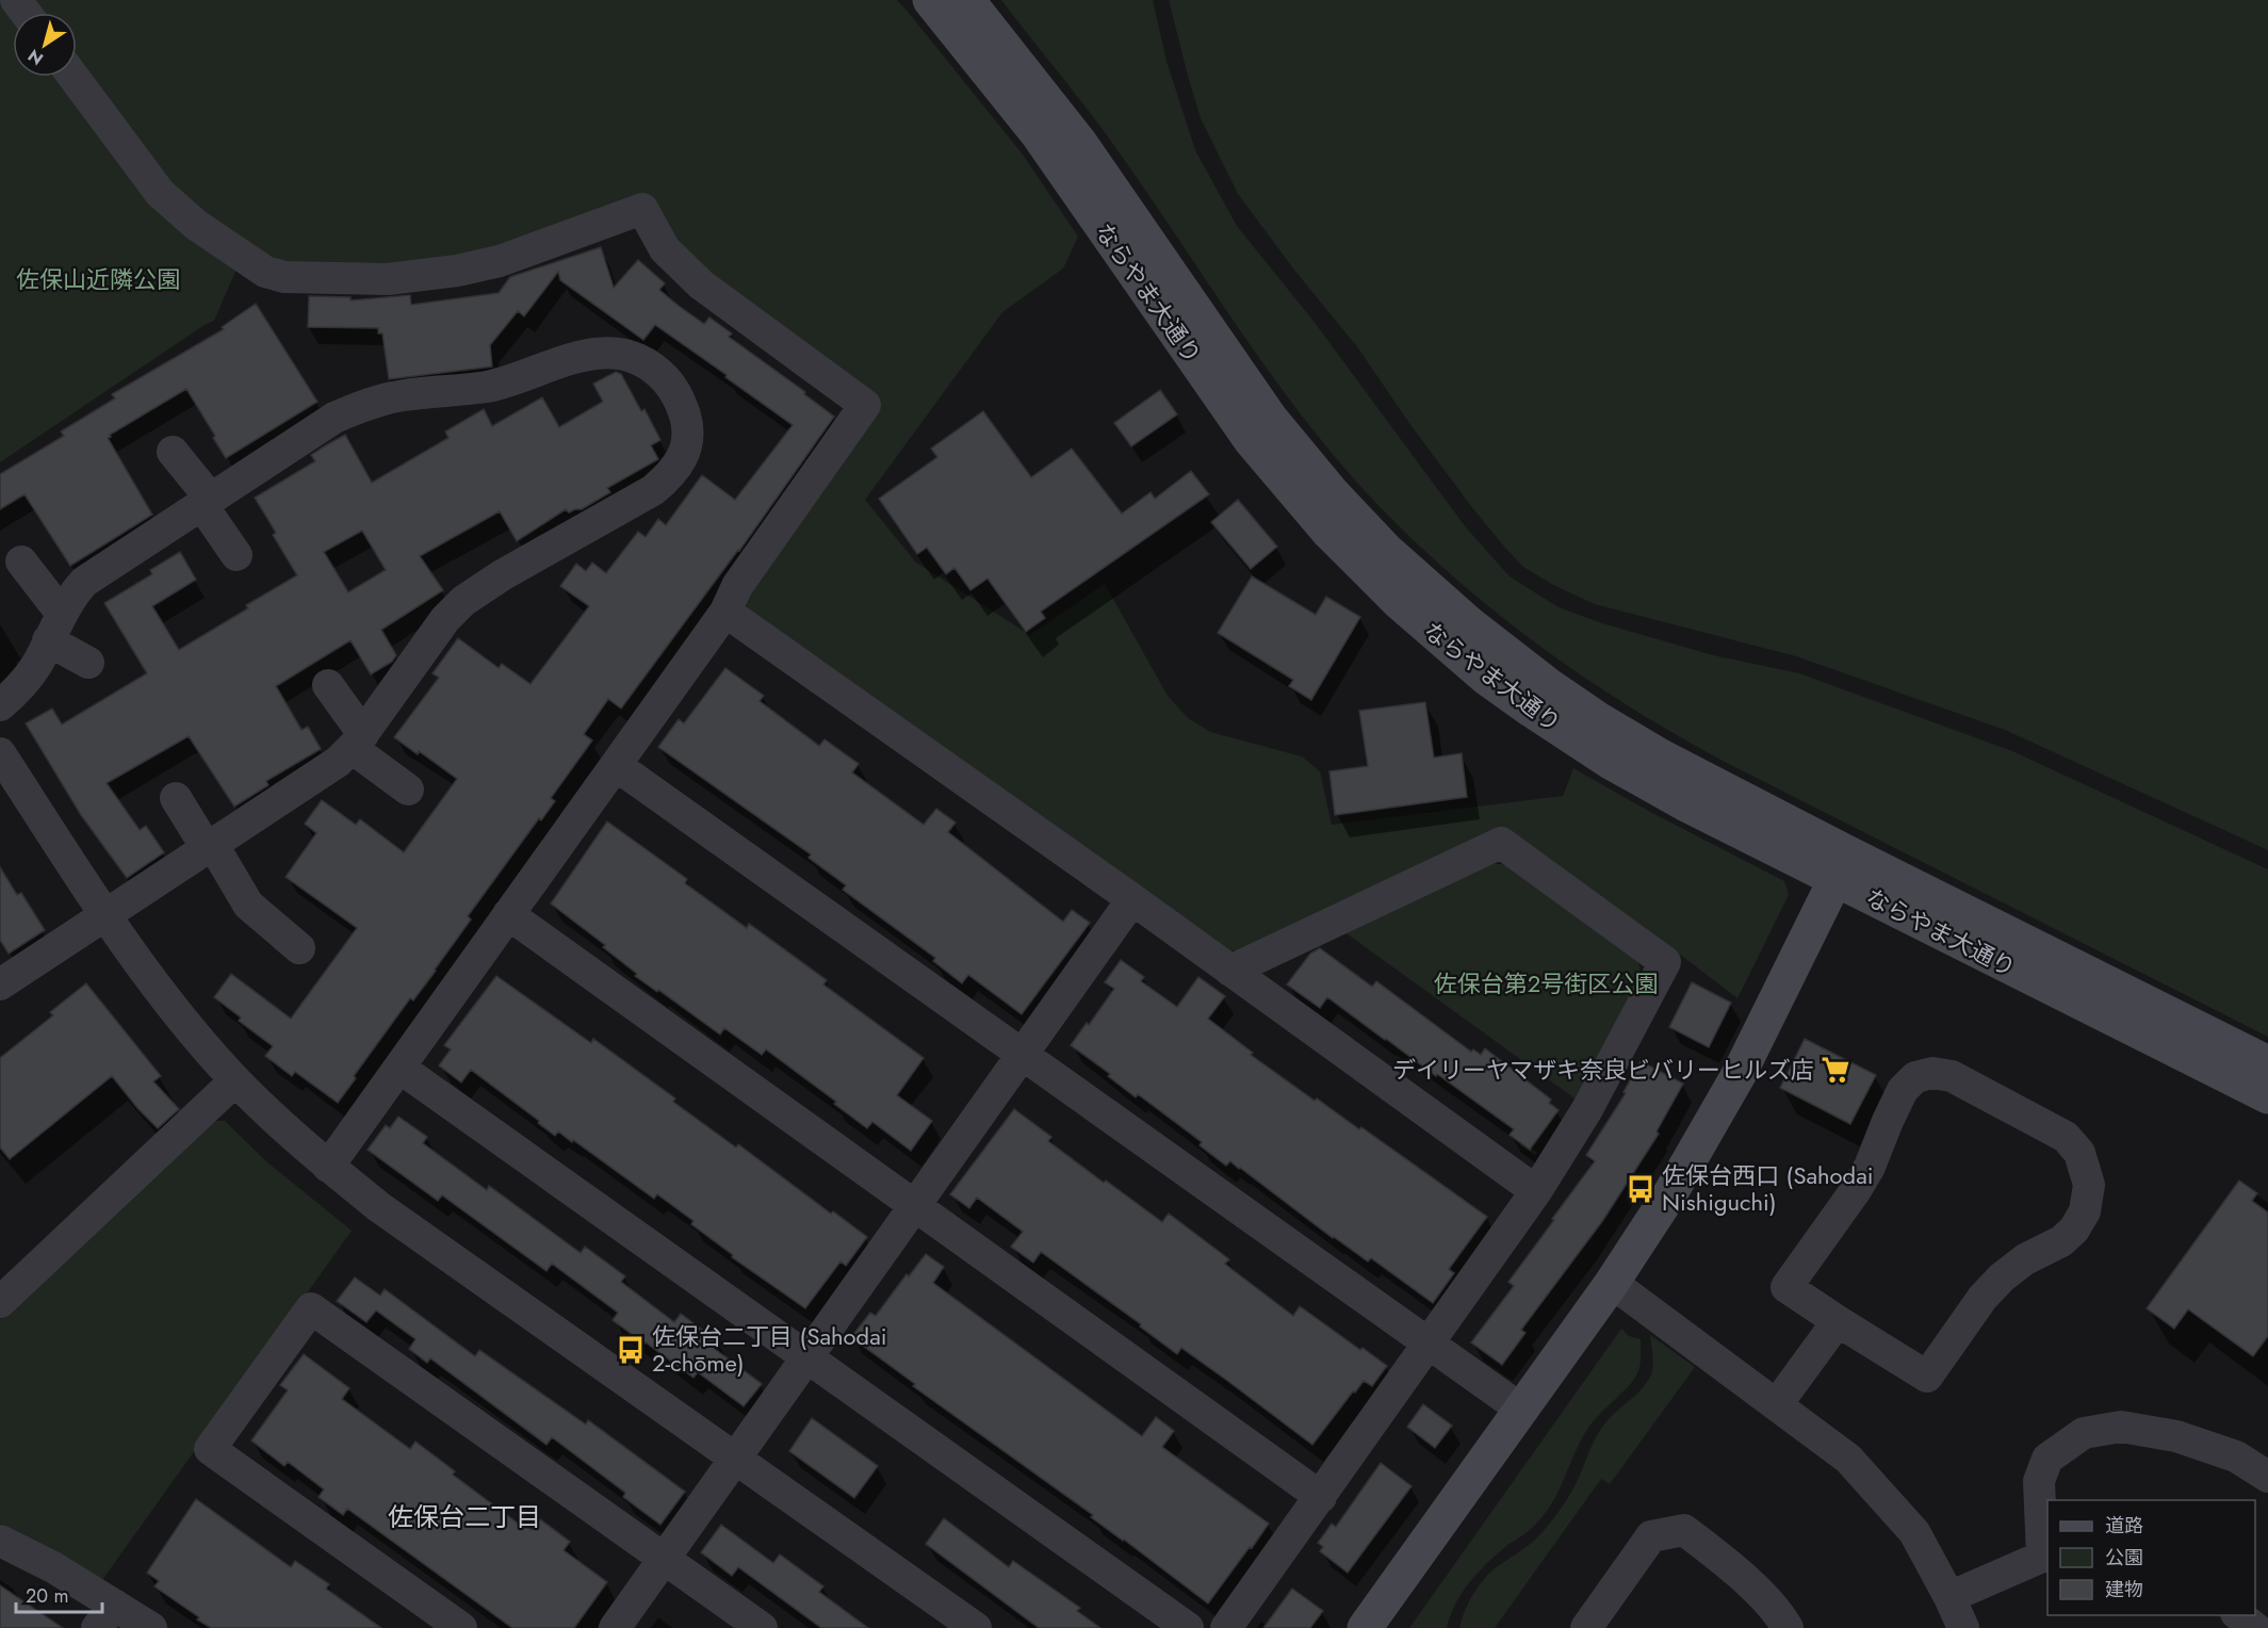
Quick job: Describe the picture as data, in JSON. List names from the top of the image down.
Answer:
{
  "streets": {
    "street": ["ならやま大通り"]
  },
  "districts": ["佐保台二丁目"],
  "parks": ["佐保山近隣公園", "佐保台第2号街区公園"],
  "places": {
    "supermarket": ["デイリーヤマザキ奈良ビバリーヒルズ店"],
    "bus stop": ["佐保台西口 (Sahodai Nishiguchi)", "佐保台二丁目 (Sahodai 2-chōme)"]
  },
  "legend": ["道路", "公園", "建物"],
  "scale_bar": "20 m",
  "north": "bottom left"
}
